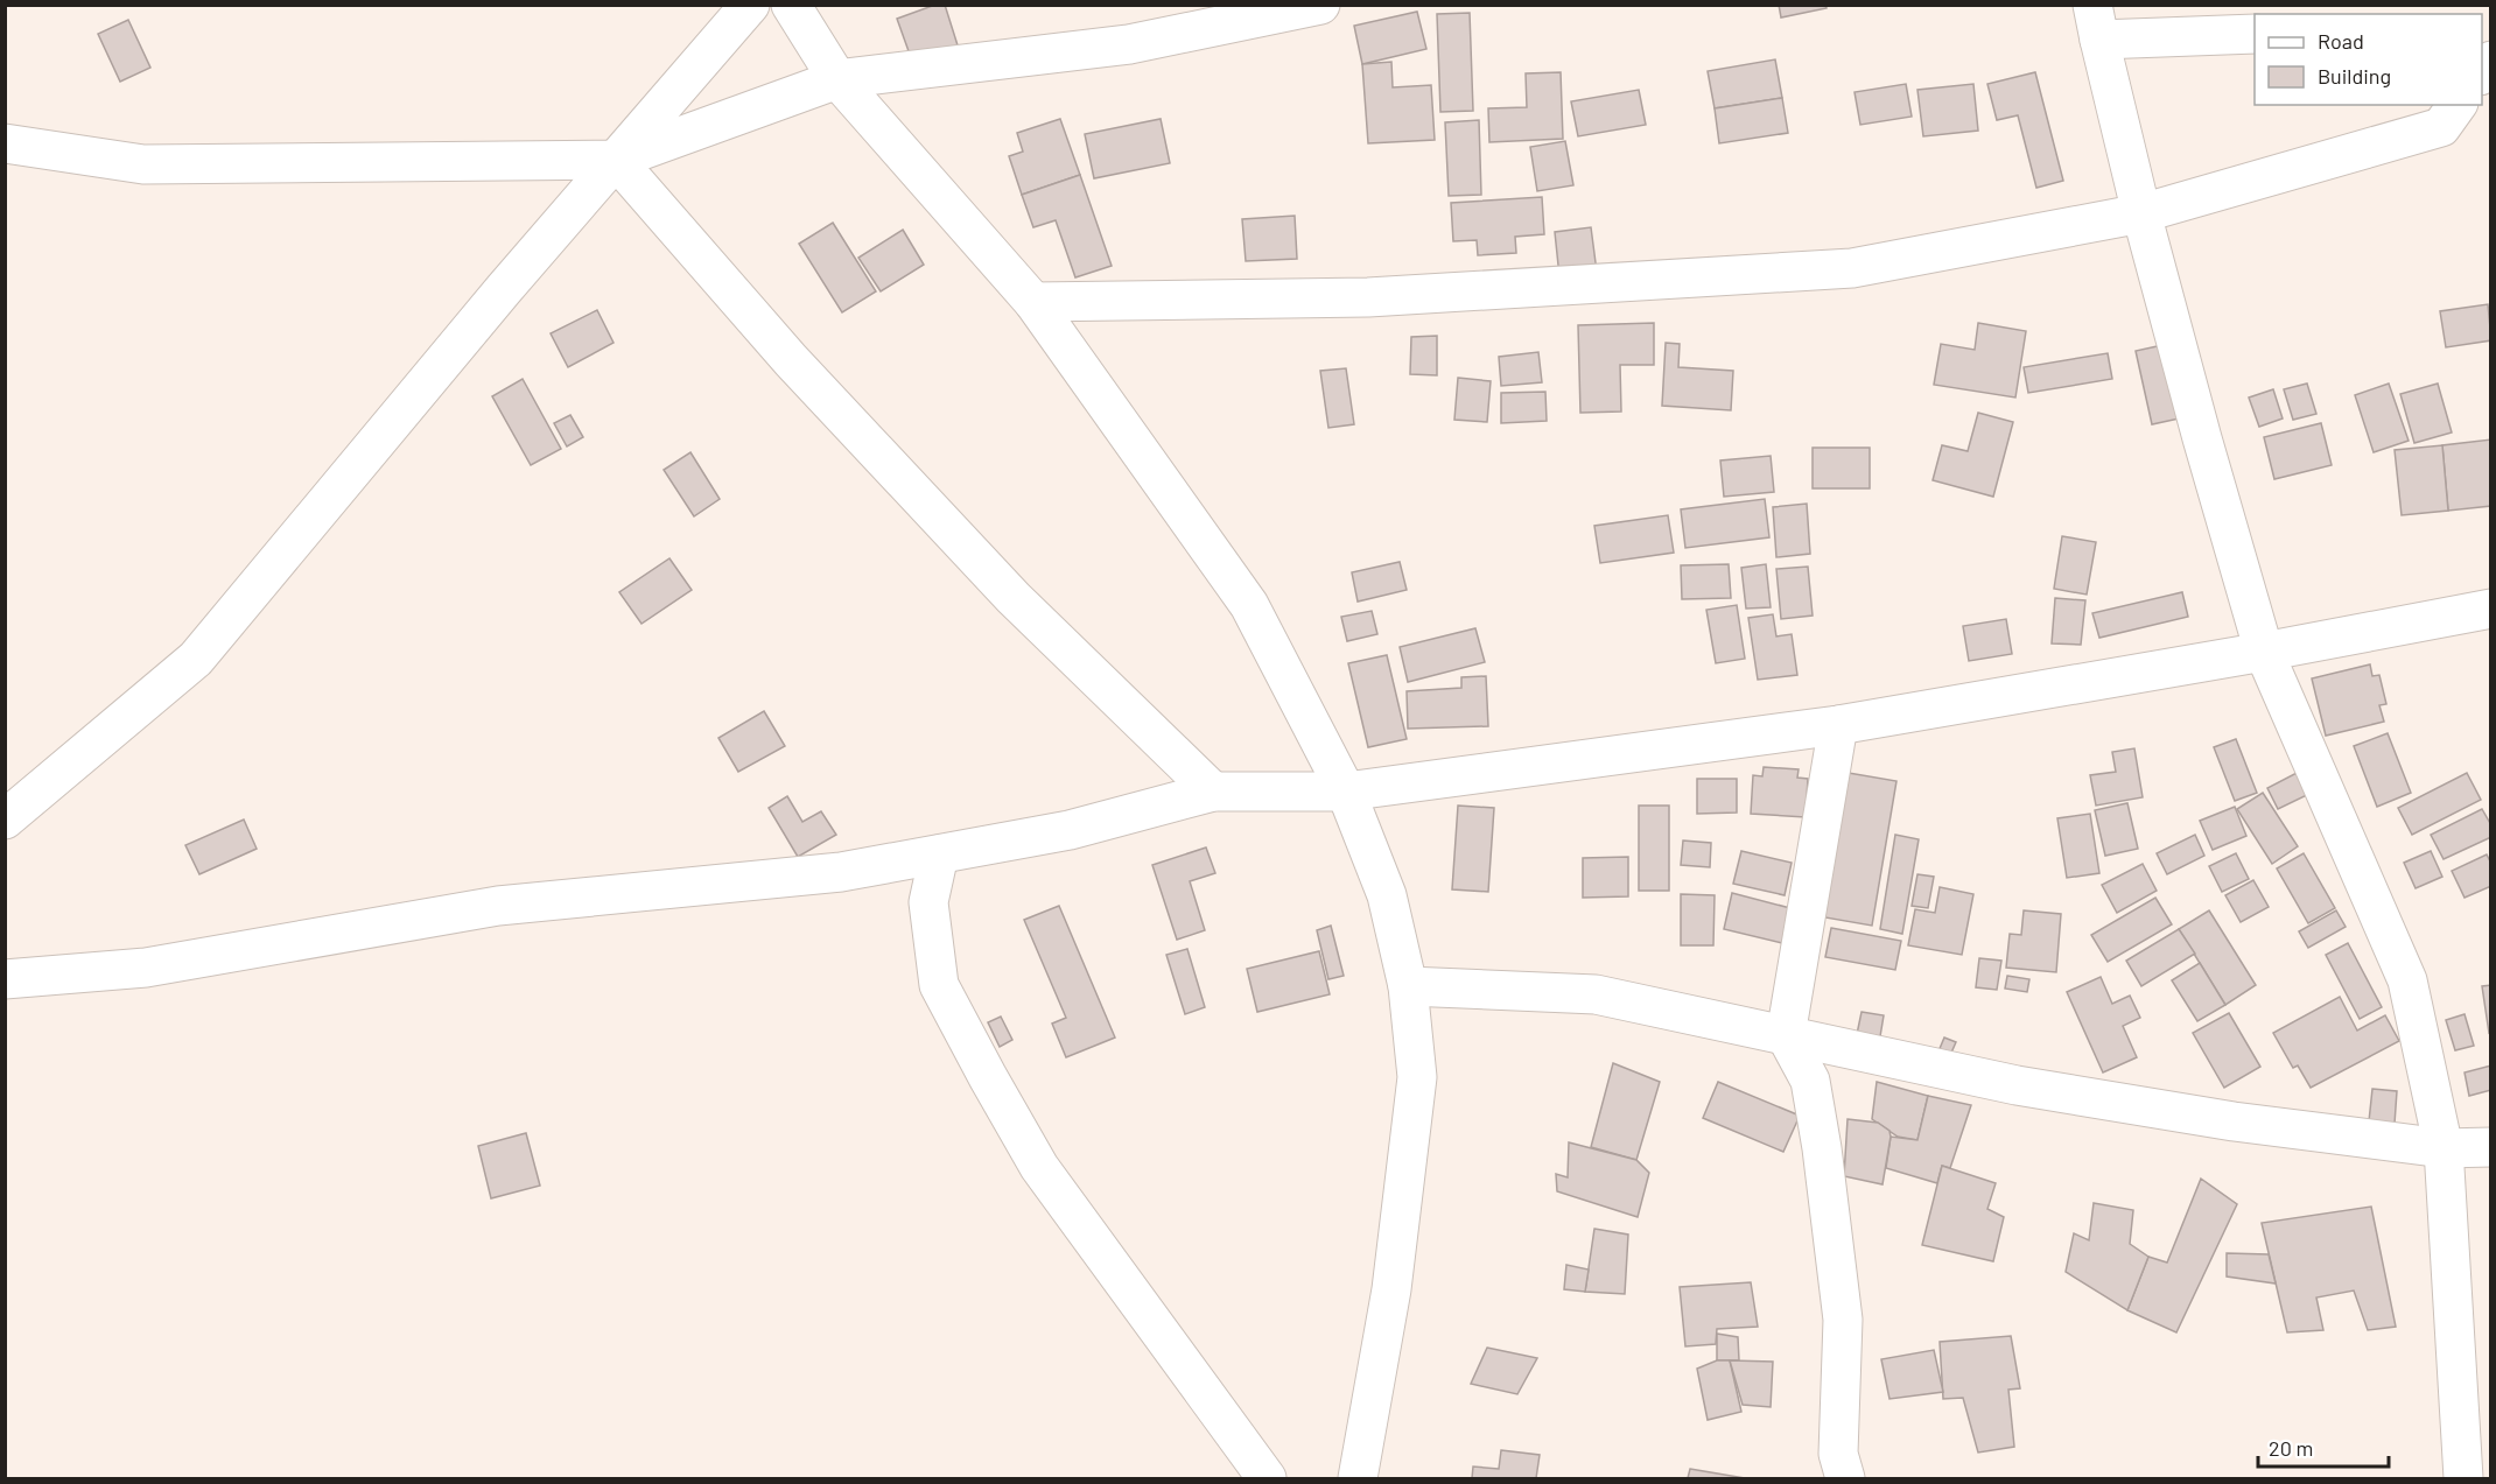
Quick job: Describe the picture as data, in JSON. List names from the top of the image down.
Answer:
{
  "legend": ["Road", "Building"],
  "scale_bar": "20 m"
}
